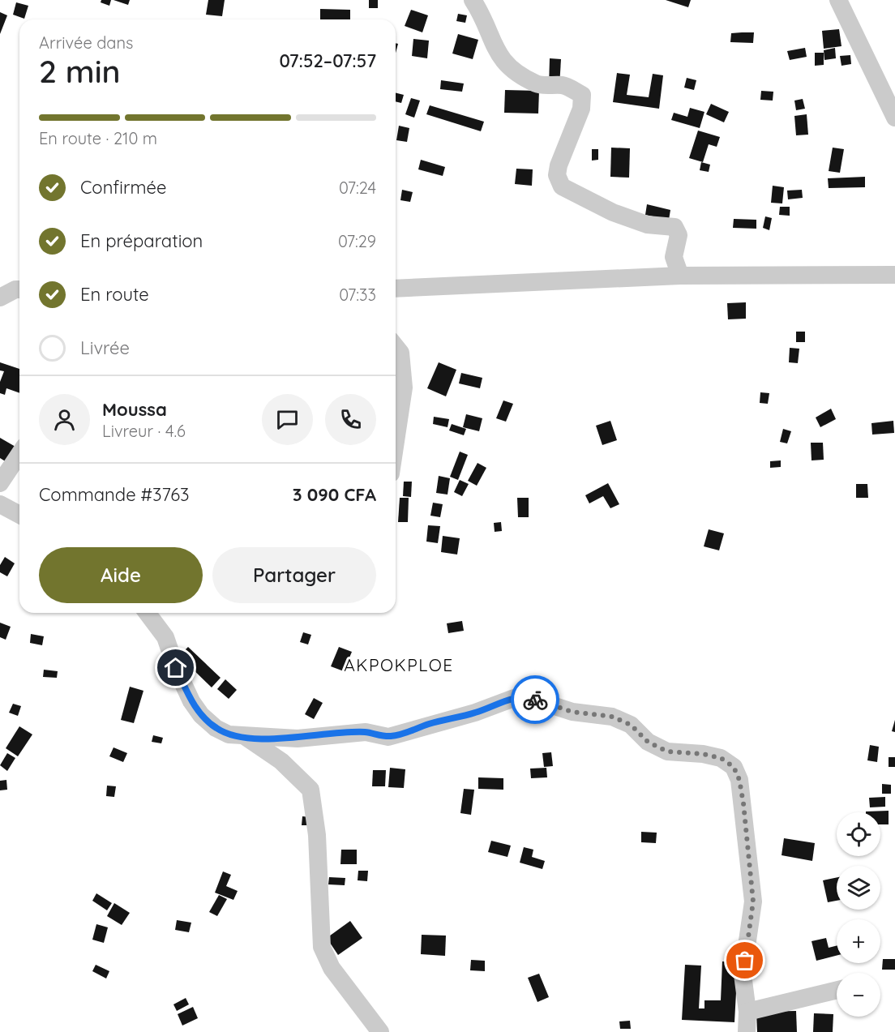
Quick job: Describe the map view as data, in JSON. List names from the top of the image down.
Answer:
{
  "districts": ["AKPOKPLOE"],
  "page": {
    "heading": ["2 min", "Arrivée dans", "07:52–07:57"],
    "panel": [
      "Moussa",
      "Livreur · 4.6",
      "Commande #3763",
      "3 090 CFA"
    ],
    "bar": "En route · 210 m",
    "list": [
      ["Confirmée", "07:24"],
      ["En préparation", "07:29"],
      ["En route", "07:33"],
      "Livrée"
    ],
    "buttons": ["Aide", "Partager"],
    "map_buttons": ["+", "−"]
  }
}
